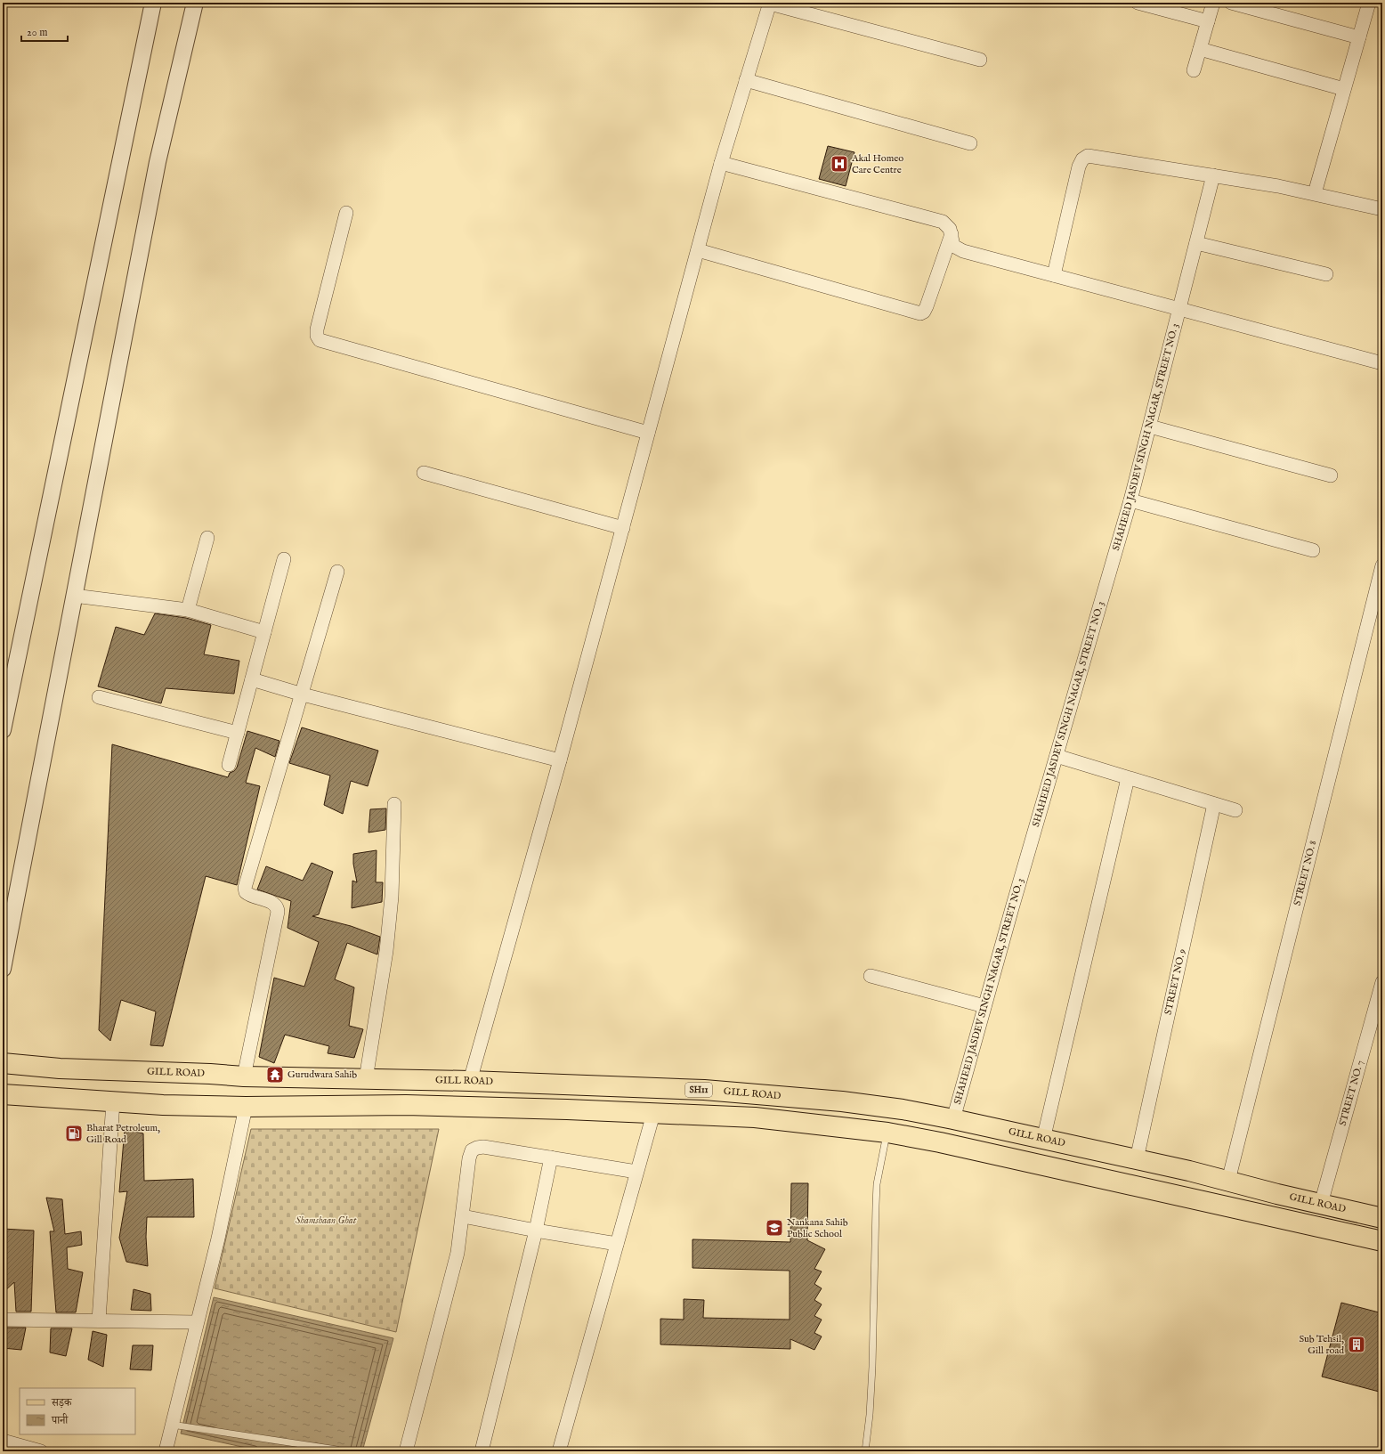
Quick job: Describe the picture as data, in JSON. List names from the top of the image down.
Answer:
{
  "streets": {
    "main road": ["GILL ROAD", "SH11"],
    "street": [
      "SHAHEED JASDEV SINGH NAGAR, STREET NO. 3",
      "STREET NO. 8",
      "STREET NO. 9",
      "STREET NO. 7"
    ]
  },
  "crossings": [
    ["SHAHEED JASDEV SINGH NAGAR, STREET NO. 3", "GILL ROAD"],
    ["STREET NO. 8", "GILL ROAD"],
    ["STREET NO. 9", "GILL ROAD"],
    ["GILL ROAD", "STREET NO. 7"]
  ],
  "parks": ["Shamshaan Ghat"],
  "places": {
    "hospital": ["Akal Homeo Care Centre"],
    "temple": ["Gurudwara Sahib"],
    "fuel station": ["Bharat Petroleum, Gill Road"],
    "school or university": ["Nankana Sahib Public School"],
    "building": ["Sub Tehsil, Gill road"]
  },
  "legend": ["सड़क", "पानी"],
  "scale_bar": "20 m"
}
